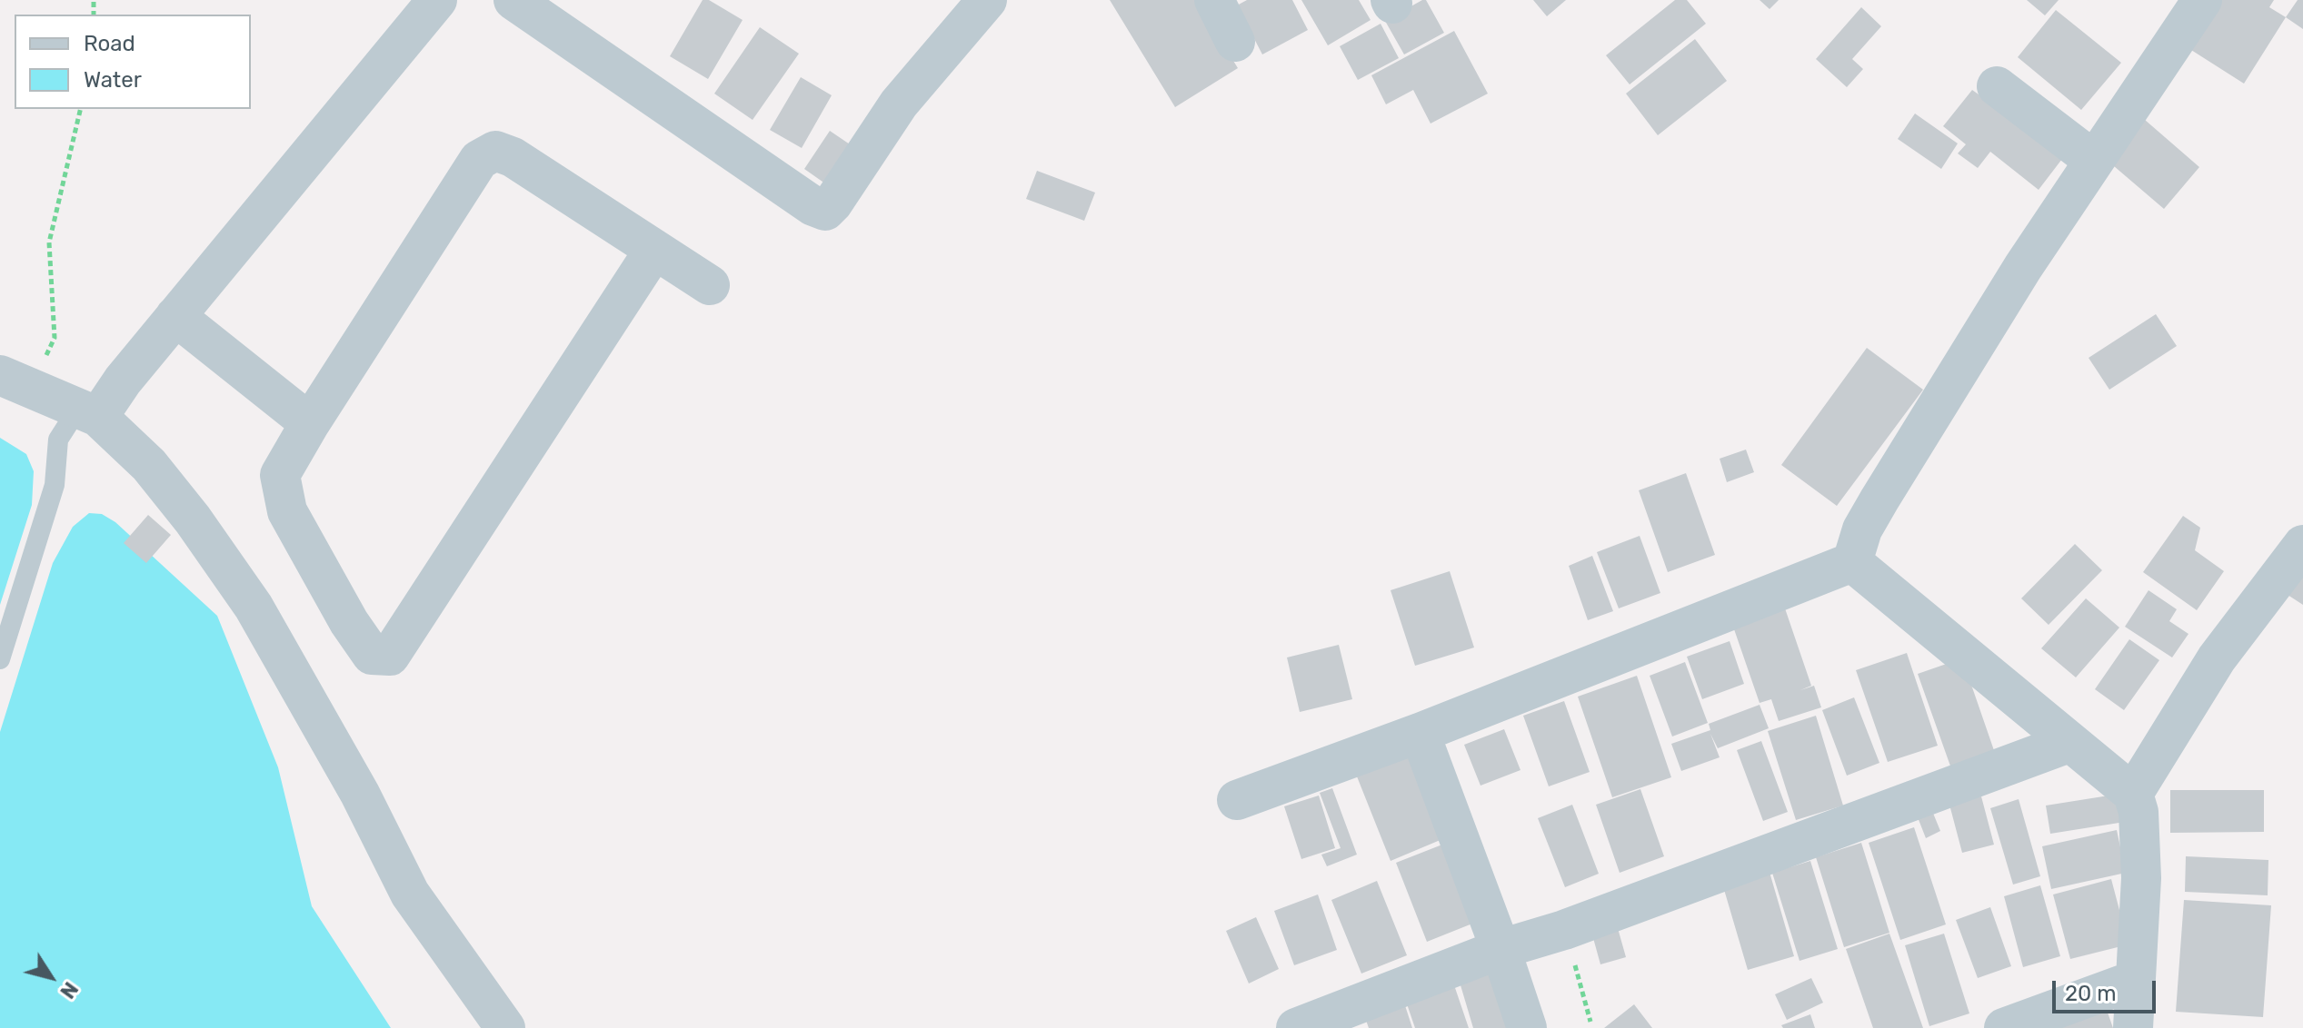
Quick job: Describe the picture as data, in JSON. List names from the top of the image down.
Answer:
{
  "legend": ["Road", "Water"],
  "scale_bar": "20 m",
  "north": "bottom right"
}
